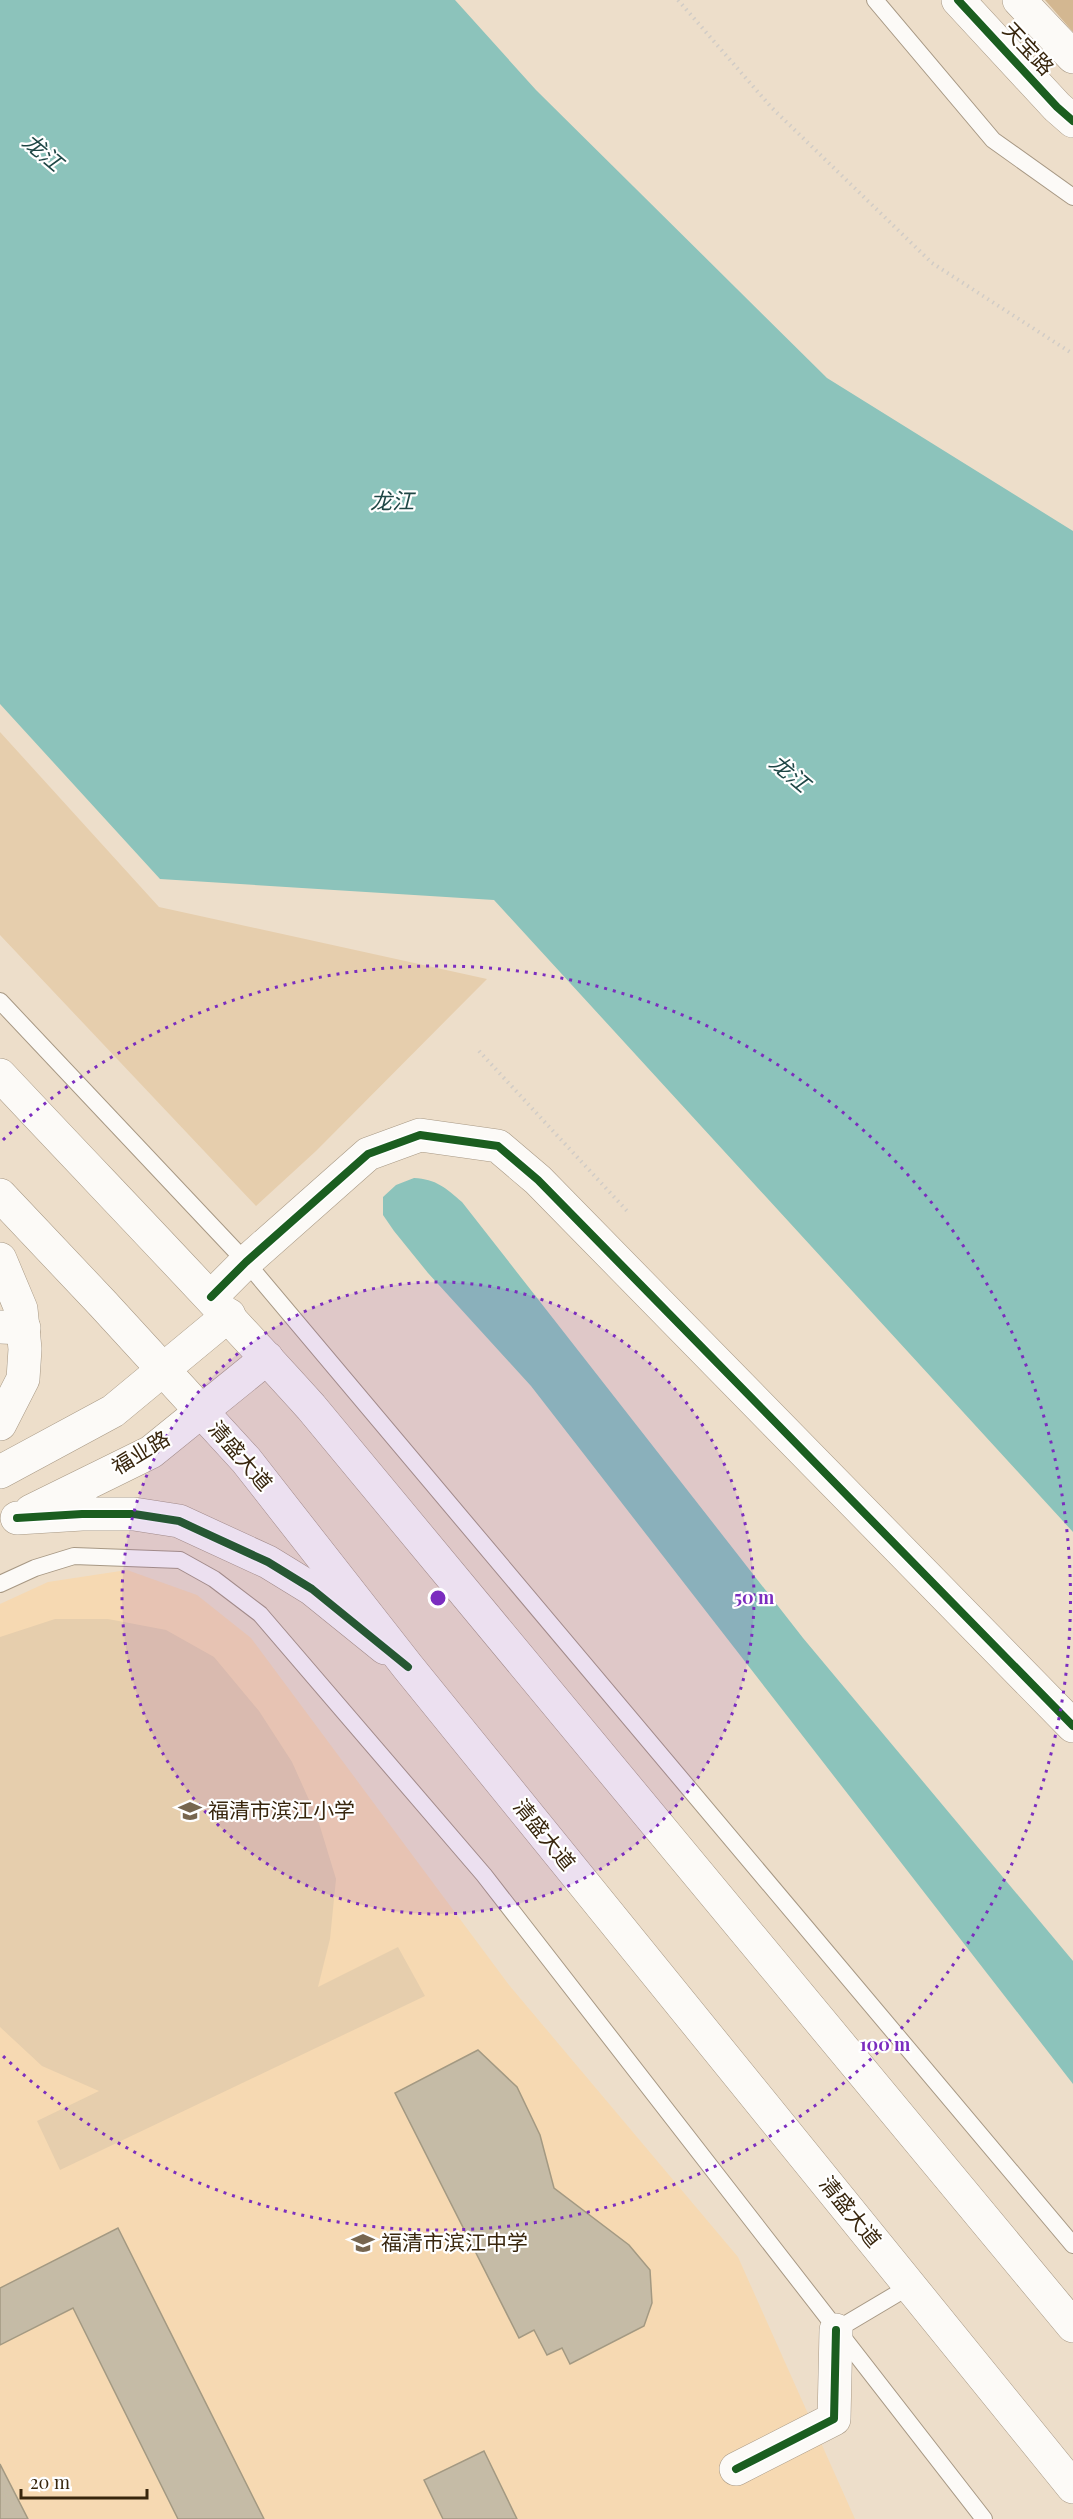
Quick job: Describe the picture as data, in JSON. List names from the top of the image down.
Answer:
{
  "streets": {
    "main road": ["天宝路", "福业路", "清盛大道"]
  },
  "crossings": [
    ["福业路", "清盛大道"]
  ],
  "water": ["龙江"],
  "places": {
    "school or university": ["福清市滨江小学", "福清市滨江中学"]
  },
  "scale_bar": "20 m",
  "rings": ["50 m", "100 m"]
}
